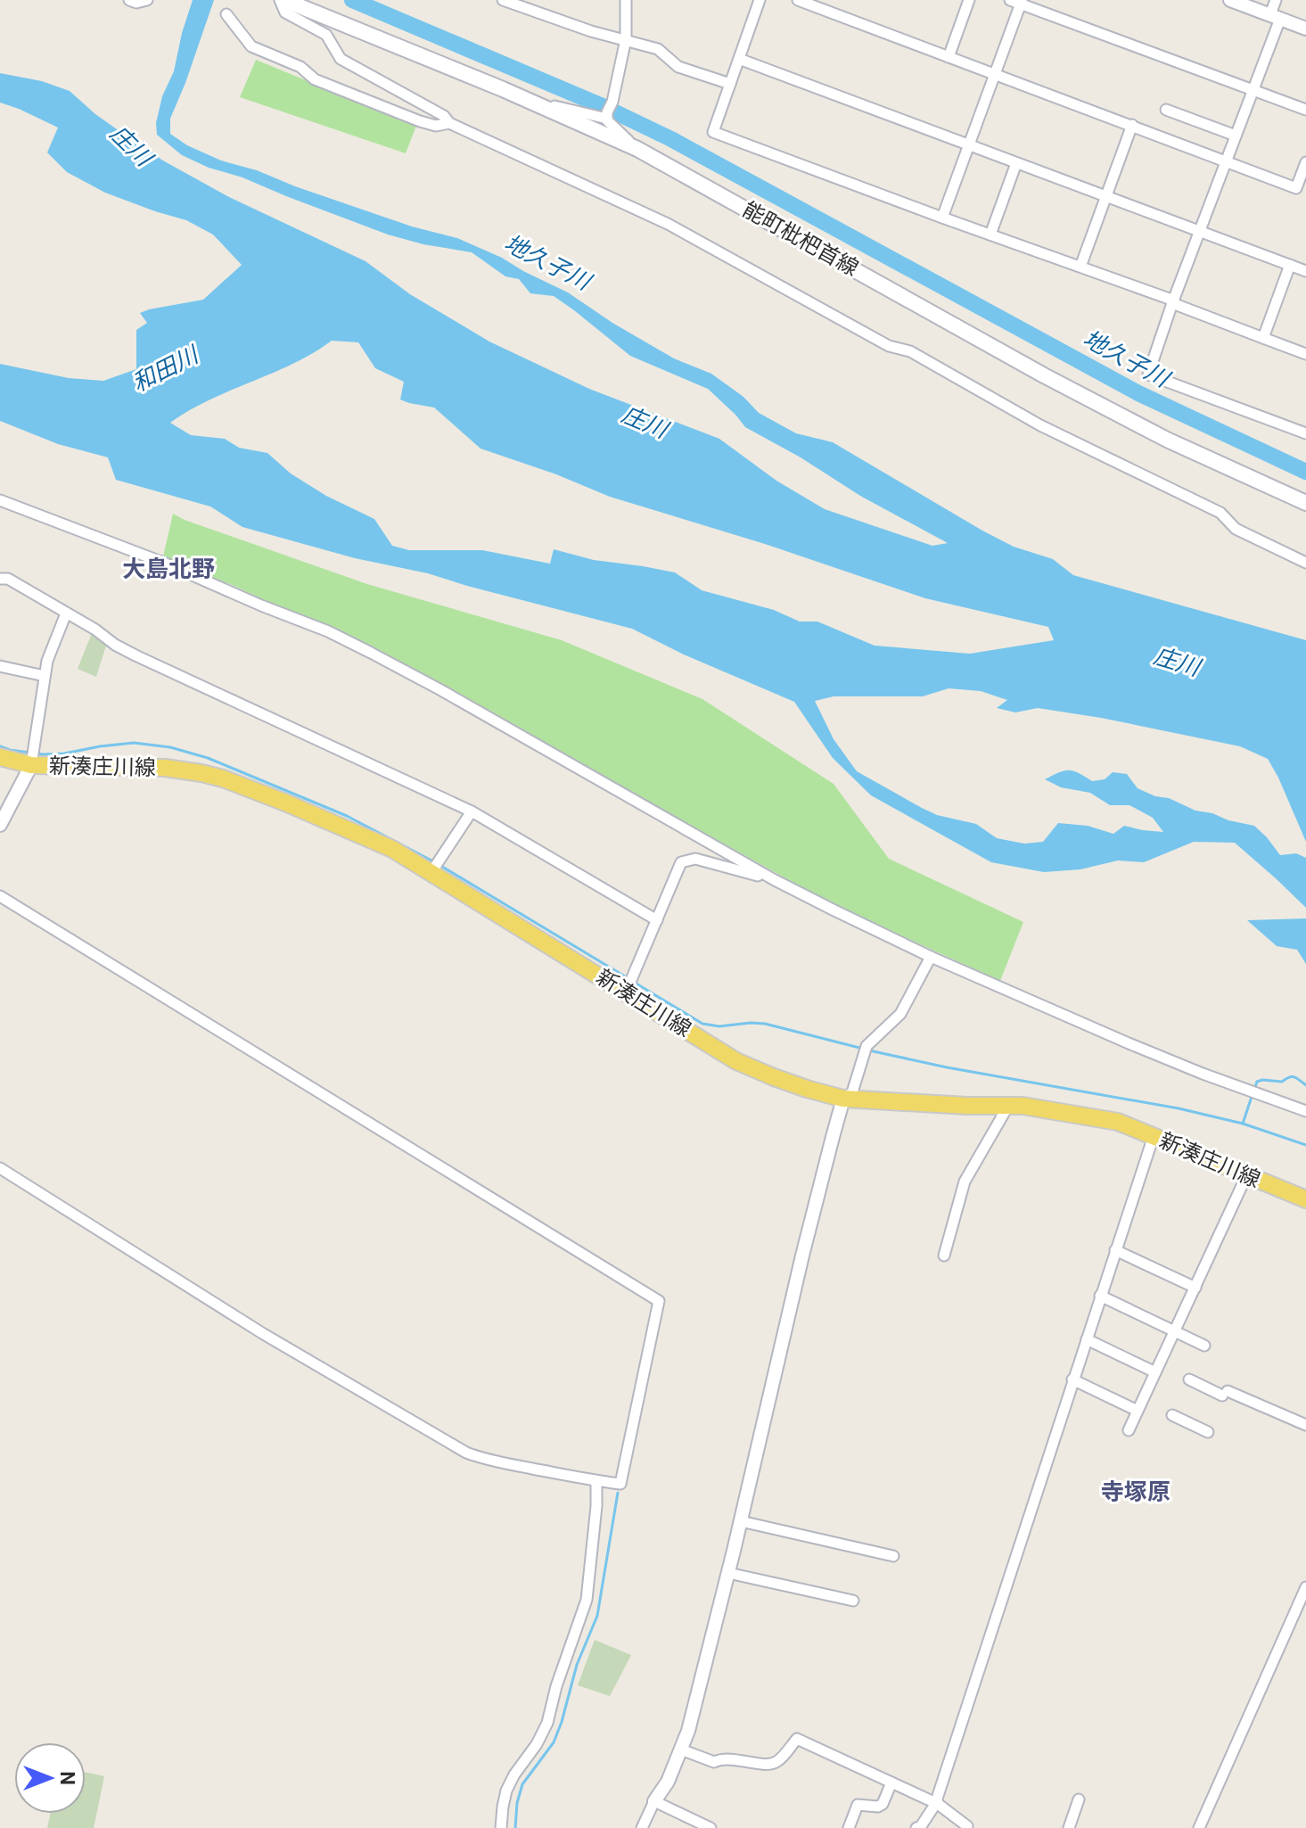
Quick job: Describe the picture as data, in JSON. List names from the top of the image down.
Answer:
{
  "streets": {
    "main road": ["能町枇杷首線", "新湊庄川線"]
  },
  "districts": ["大島北野", "寺塚原"],
  "water": ["庄川", "地久子川", "和田川"],
  "north": "right"
}
